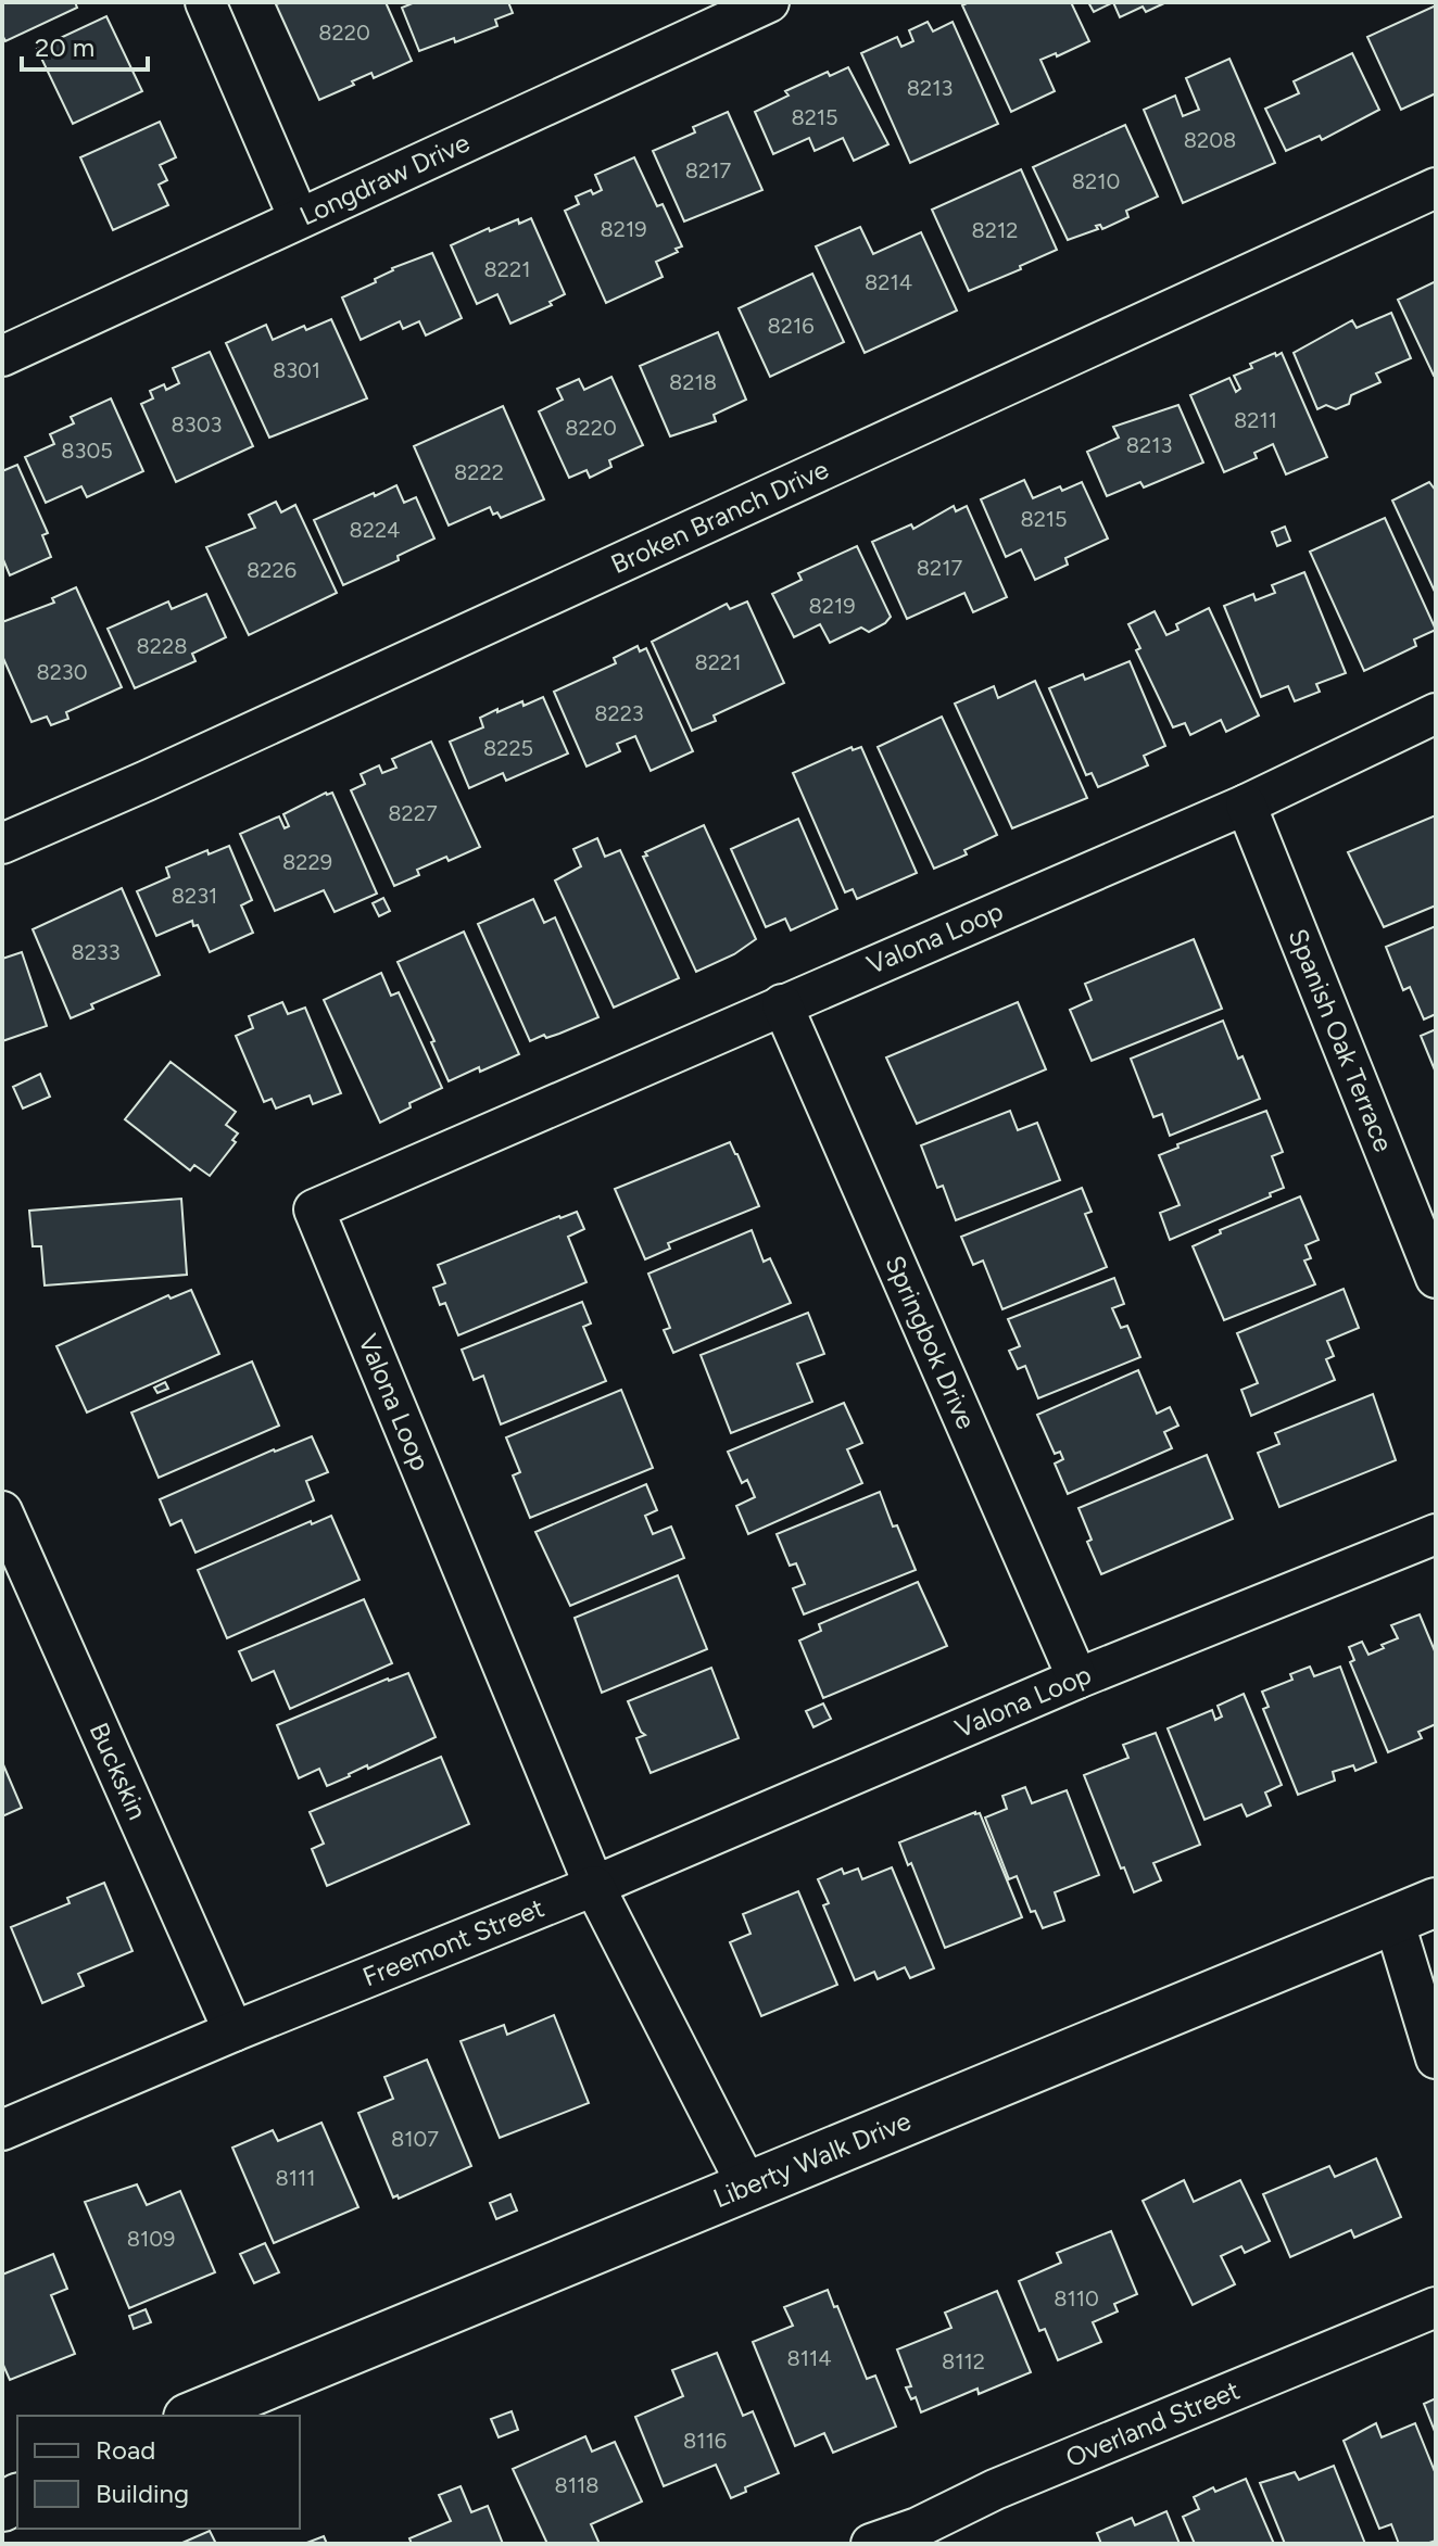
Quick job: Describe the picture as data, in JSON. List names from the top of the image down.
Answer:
{
  "streets": {
    "street": [
      "Longdraw Drive",
      "Broken Branch Drive",
      "Valona Loop",
      "Spanish Oak Terrace",
      "Springbok Drive",
      "Buckskin",
      "Freemont Street",
      "Liberty Walk Drive",
      "Overland Street"
    ]
  },
  "crossings": [
    ["Valona Loop", "Spanish Oak Terrace"],
    ["Valona Loop", "Springbok Drive"],
    ["Valona Loop", "Freemont Street"],
    ["Buckskin", "Freemont Street"]
  ],
  "house_numbers": [
    "8220",
    "8213",
    "8215",
    "8208",
    "8217",
    "8210",
    "8219",
    "8212",
    "8221",
    "8214",
    "8216",
    "8301",
    "8218",
    "8211",
    "8303",
    "8220",
    "8213",
    "8305",
    "8222",
    "8215",
    "8224",
    "8217",
    "8226",
    "8219",
    "8228",
    "8221",
    "8230",
    "8223",
    "8225",
    "8227",
    "8229",
    "8231",
    "8233",
    "8107",
    "8111",
    "8109",
    "8110",
    "8114",
    "8112",
    "8116",
    "8118"
  ],
  "legend": ["Road", "Building"],
  "scale_bar": "20 m"
}
